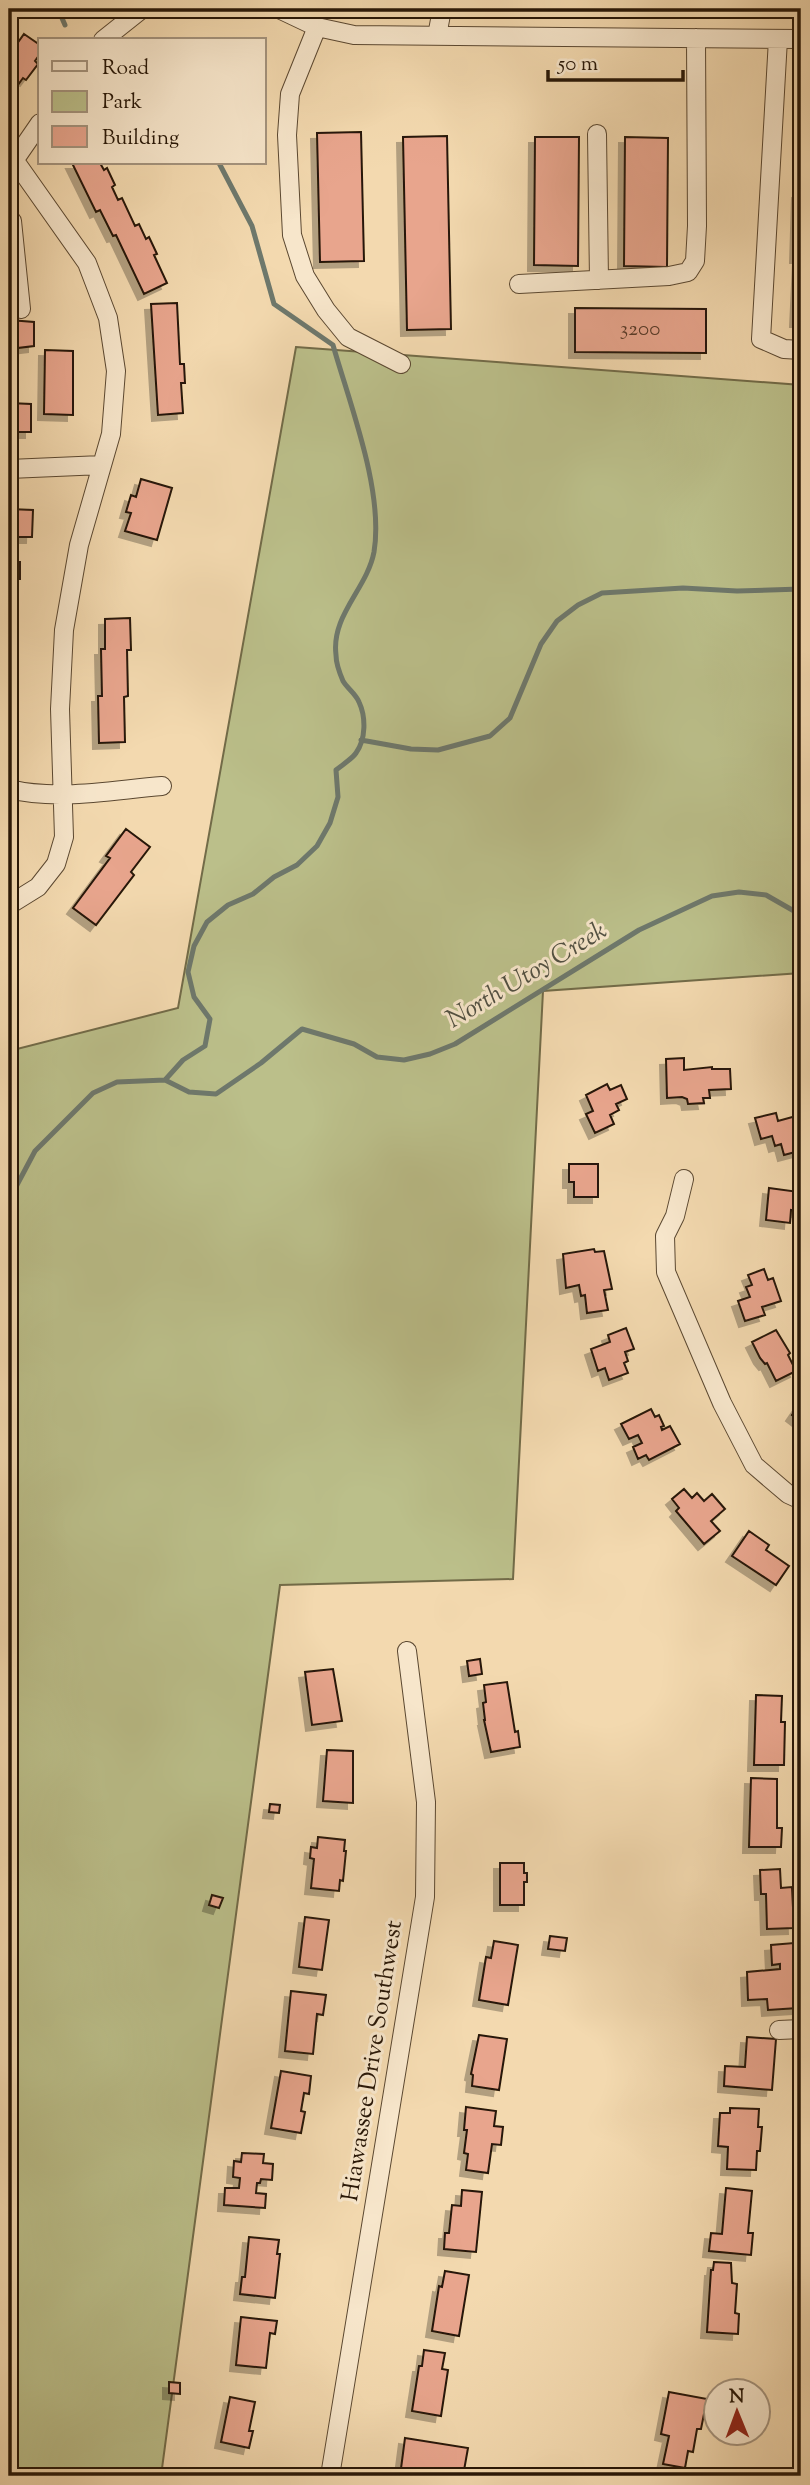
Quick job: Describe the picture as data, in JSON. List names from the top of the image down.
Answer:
{
  "streets": {
    "street": ["Hiawassee Drive Southwest"]
  },
  "water": ["North Utoy Creek"],
  "house_numbers": ["3200"],
  "legend": ["Road", "Park", "Building"],
  "scale_bar": "50 m",
  "north": "top"
}
